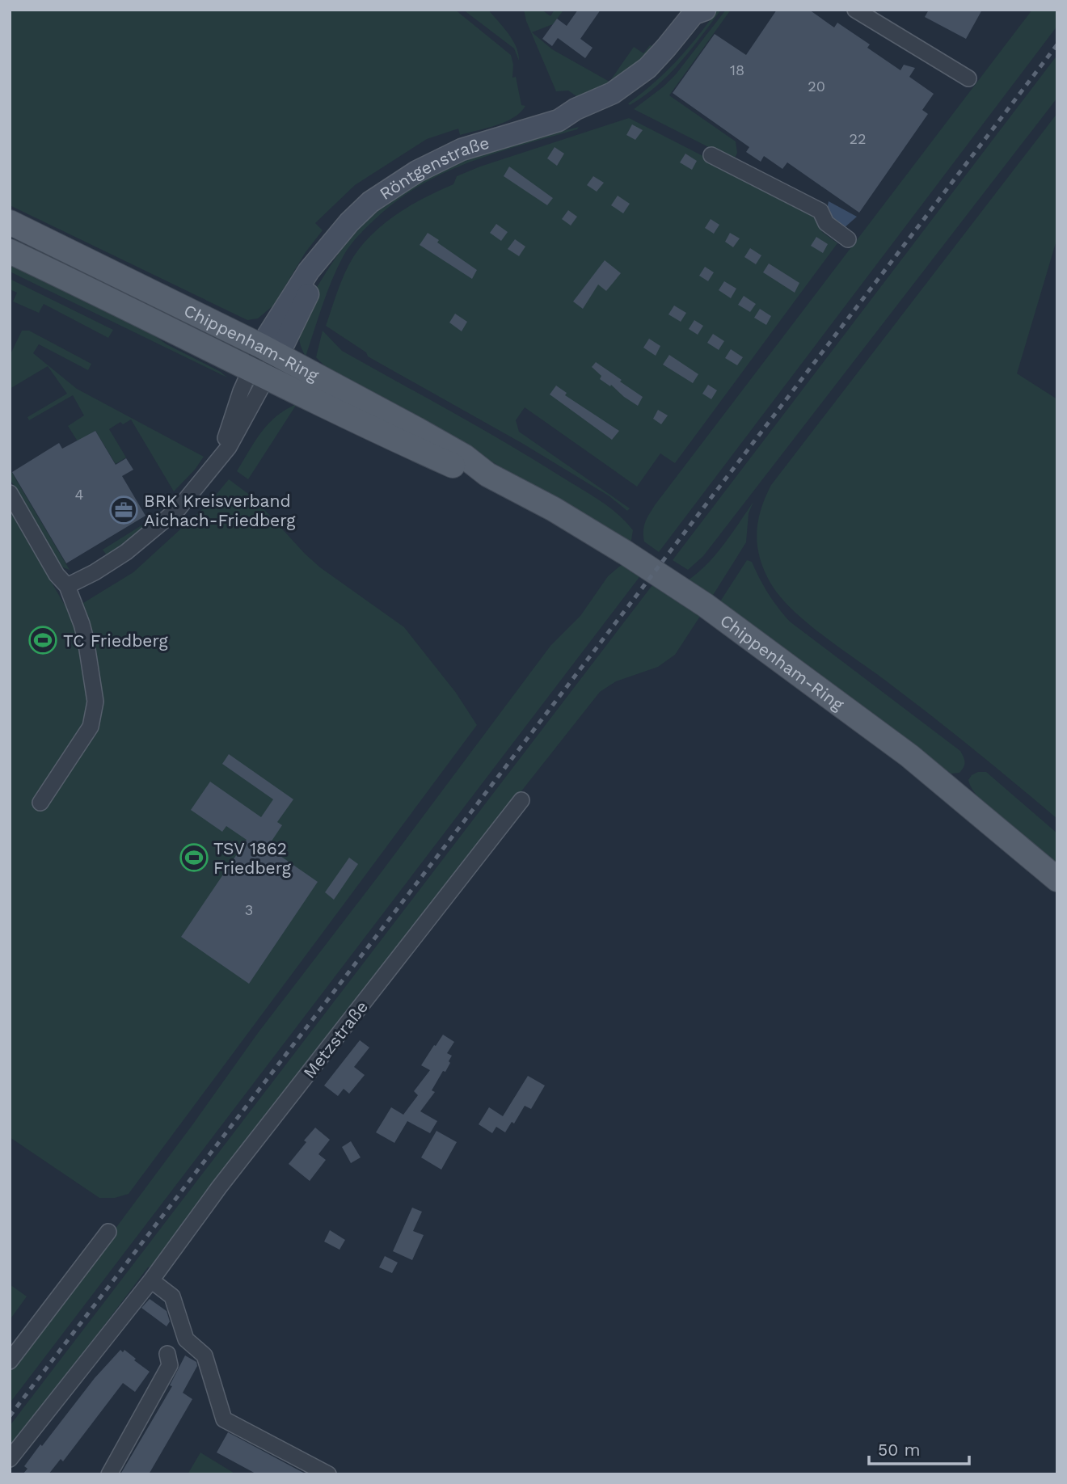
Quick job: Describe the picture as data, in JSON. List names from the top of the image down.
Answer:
{
  "streets": {
    "main road": ["Chippenham-Ring"],
    "street": ["Röntgenstraße", "Metzstraße"]
  },
  "crossings": [
    ["Röntgenstraße", "Chippenham-Ring"]
  ],
  "places": {
    "office": ["BRK Kreisverband Aichach-Friedberg"],
    "sports": ["TC Friedberg", "TSV 1862 Friedberg"]
  },
  "house_numbers": [
    "18",
    "20",
    "22",
    "4",
    "3"
  ],
  "scale_bar": "50 m"
}
